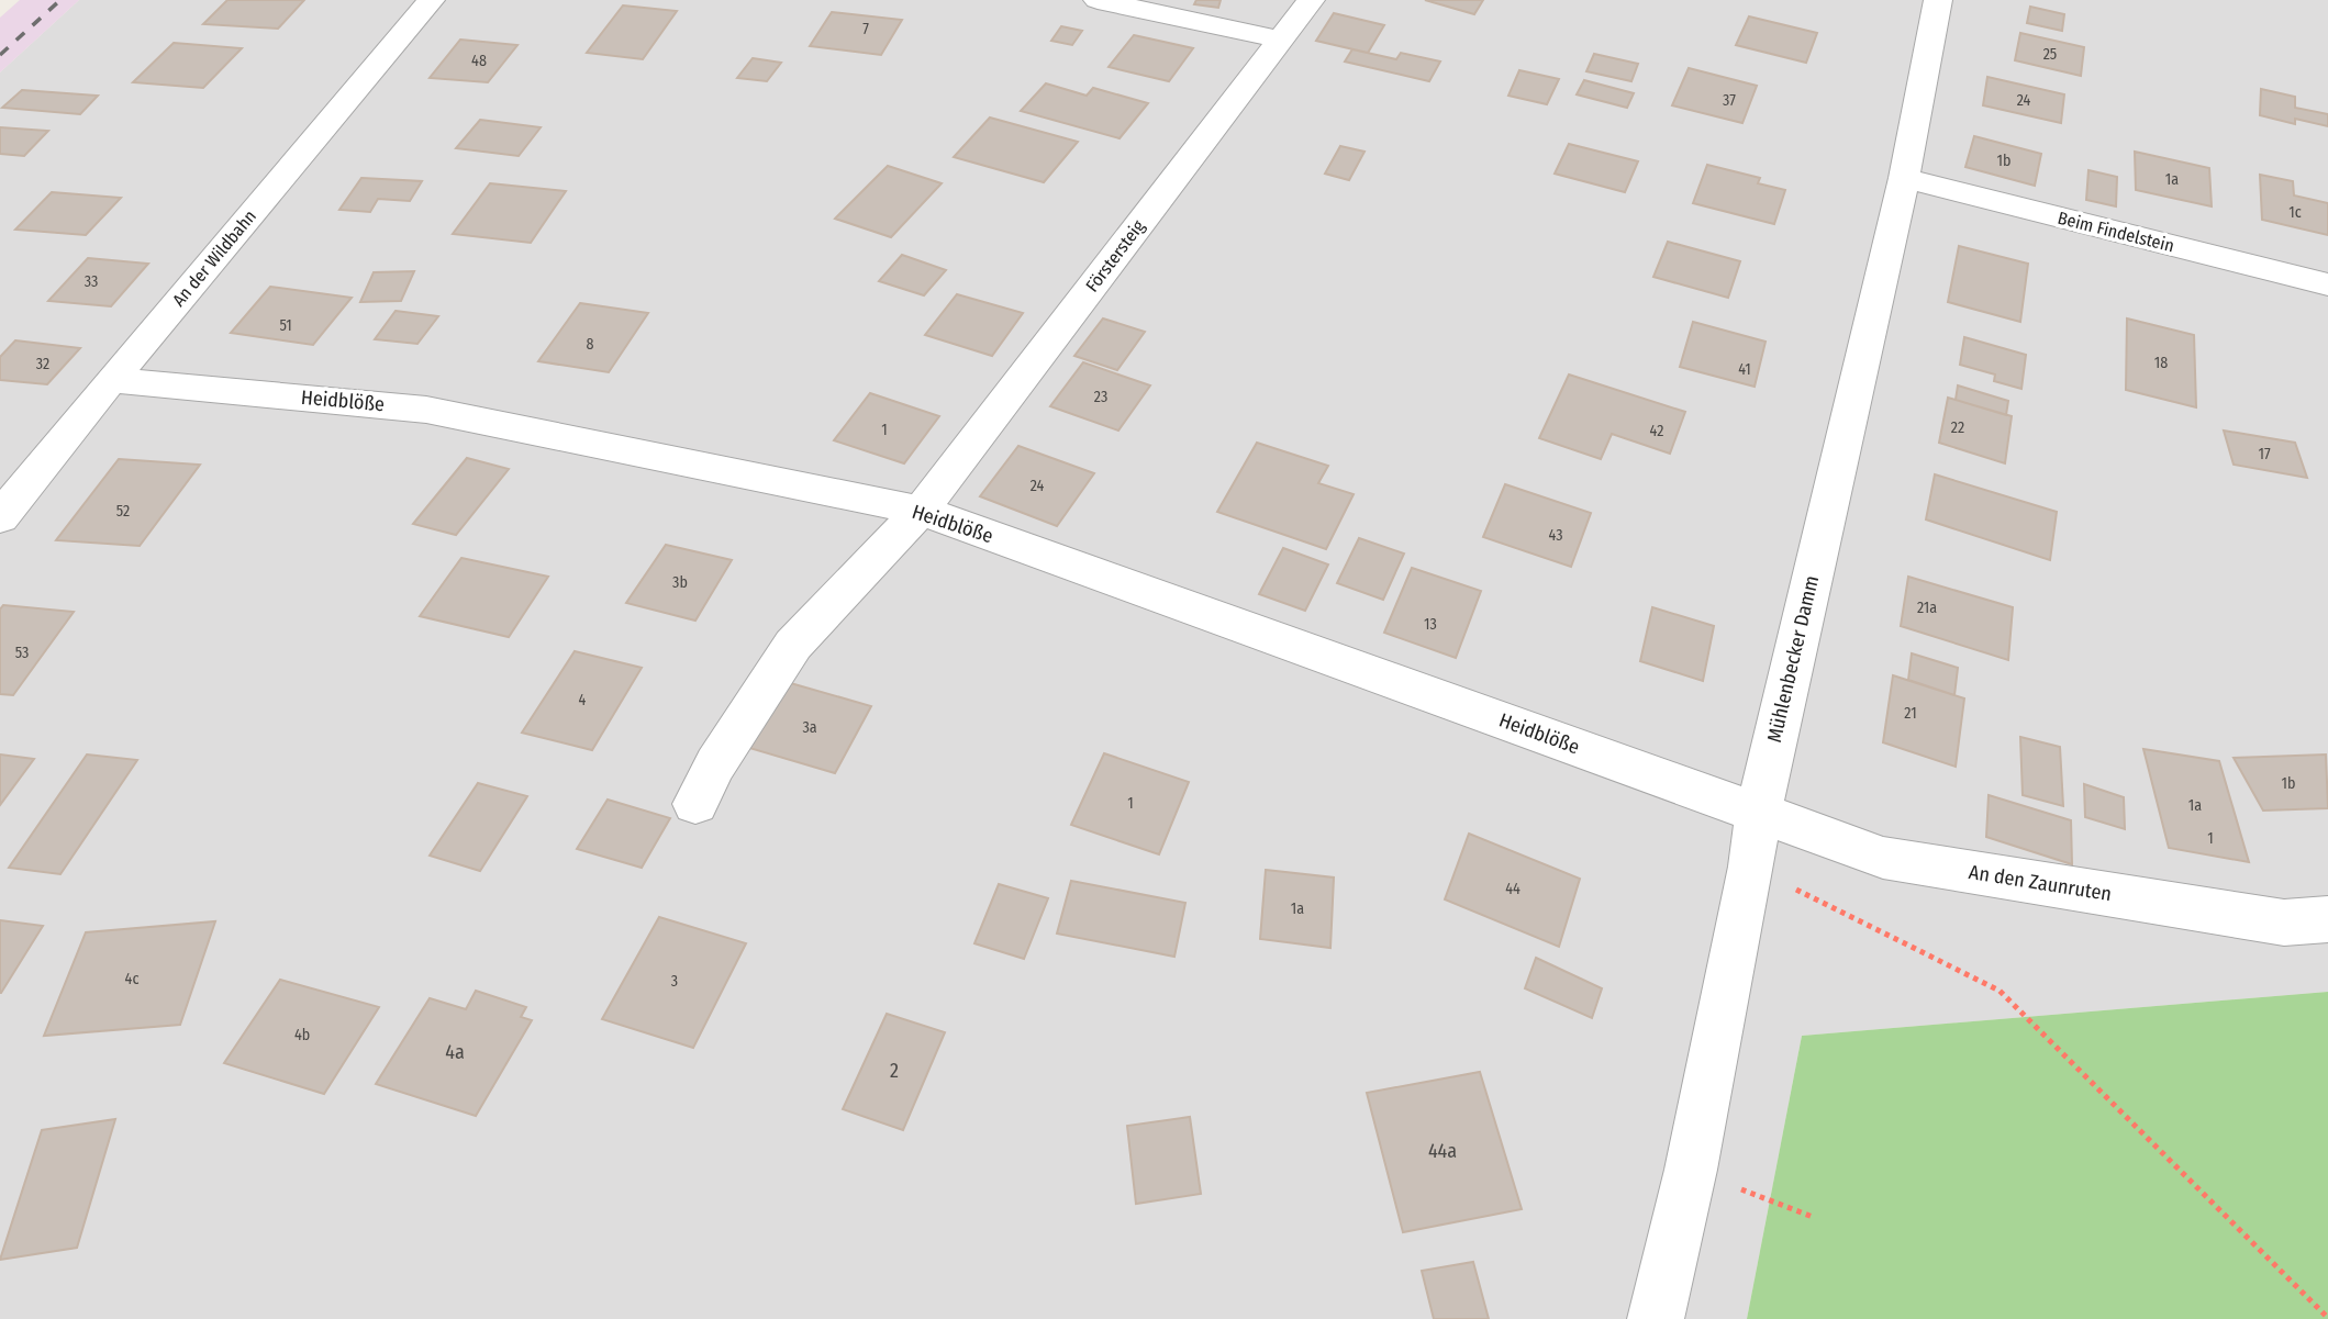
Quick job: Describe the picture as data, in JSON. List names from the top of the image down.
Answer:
{
  "streets": {
    "street": [
      "Beim Findelstein",
      "Förstersteig",
      "An der Wildbahn",
      "Heidblöße",
      "Mühlenbecker Damm",
      "An den Zaunruten"
    ]
  },
  "crossings": [
    ["Beim Findelstein", "Mühlenbecker Damm"],
    ["Förstersteig", "Heidblöße"],
    ["An der Wildbahn", "Heidblöße"],
    ["Heidblöße", "Mühlenbecker Damm"],
    ["Heidblöße", "An den Zaunruten"],
    ["Mühlenbecker Damm", "An den Zaunruten"]
  ],
  "house_numbers": [
    "7",
    "25",
    "48",
    "37",
    "24",
    "1b",
    "1a",
    "1c",
    "33",
    "51",
    "8",
    "18",
    "32",
    "41",
    "23",
    "22",
    "1",
    "42",
    "17",
    "24",
    "52",
    "43",
    "3b",
    "21a",
    "13",
    "53",
    "4",
    "21",
    "3a",
    "1b",
    "1",
    "1a",
    "1",
    "44",
    "1a",
    "4c",
    "3",
    "4b",
    "4a",
    "2",
    "44a"
  ]
}
